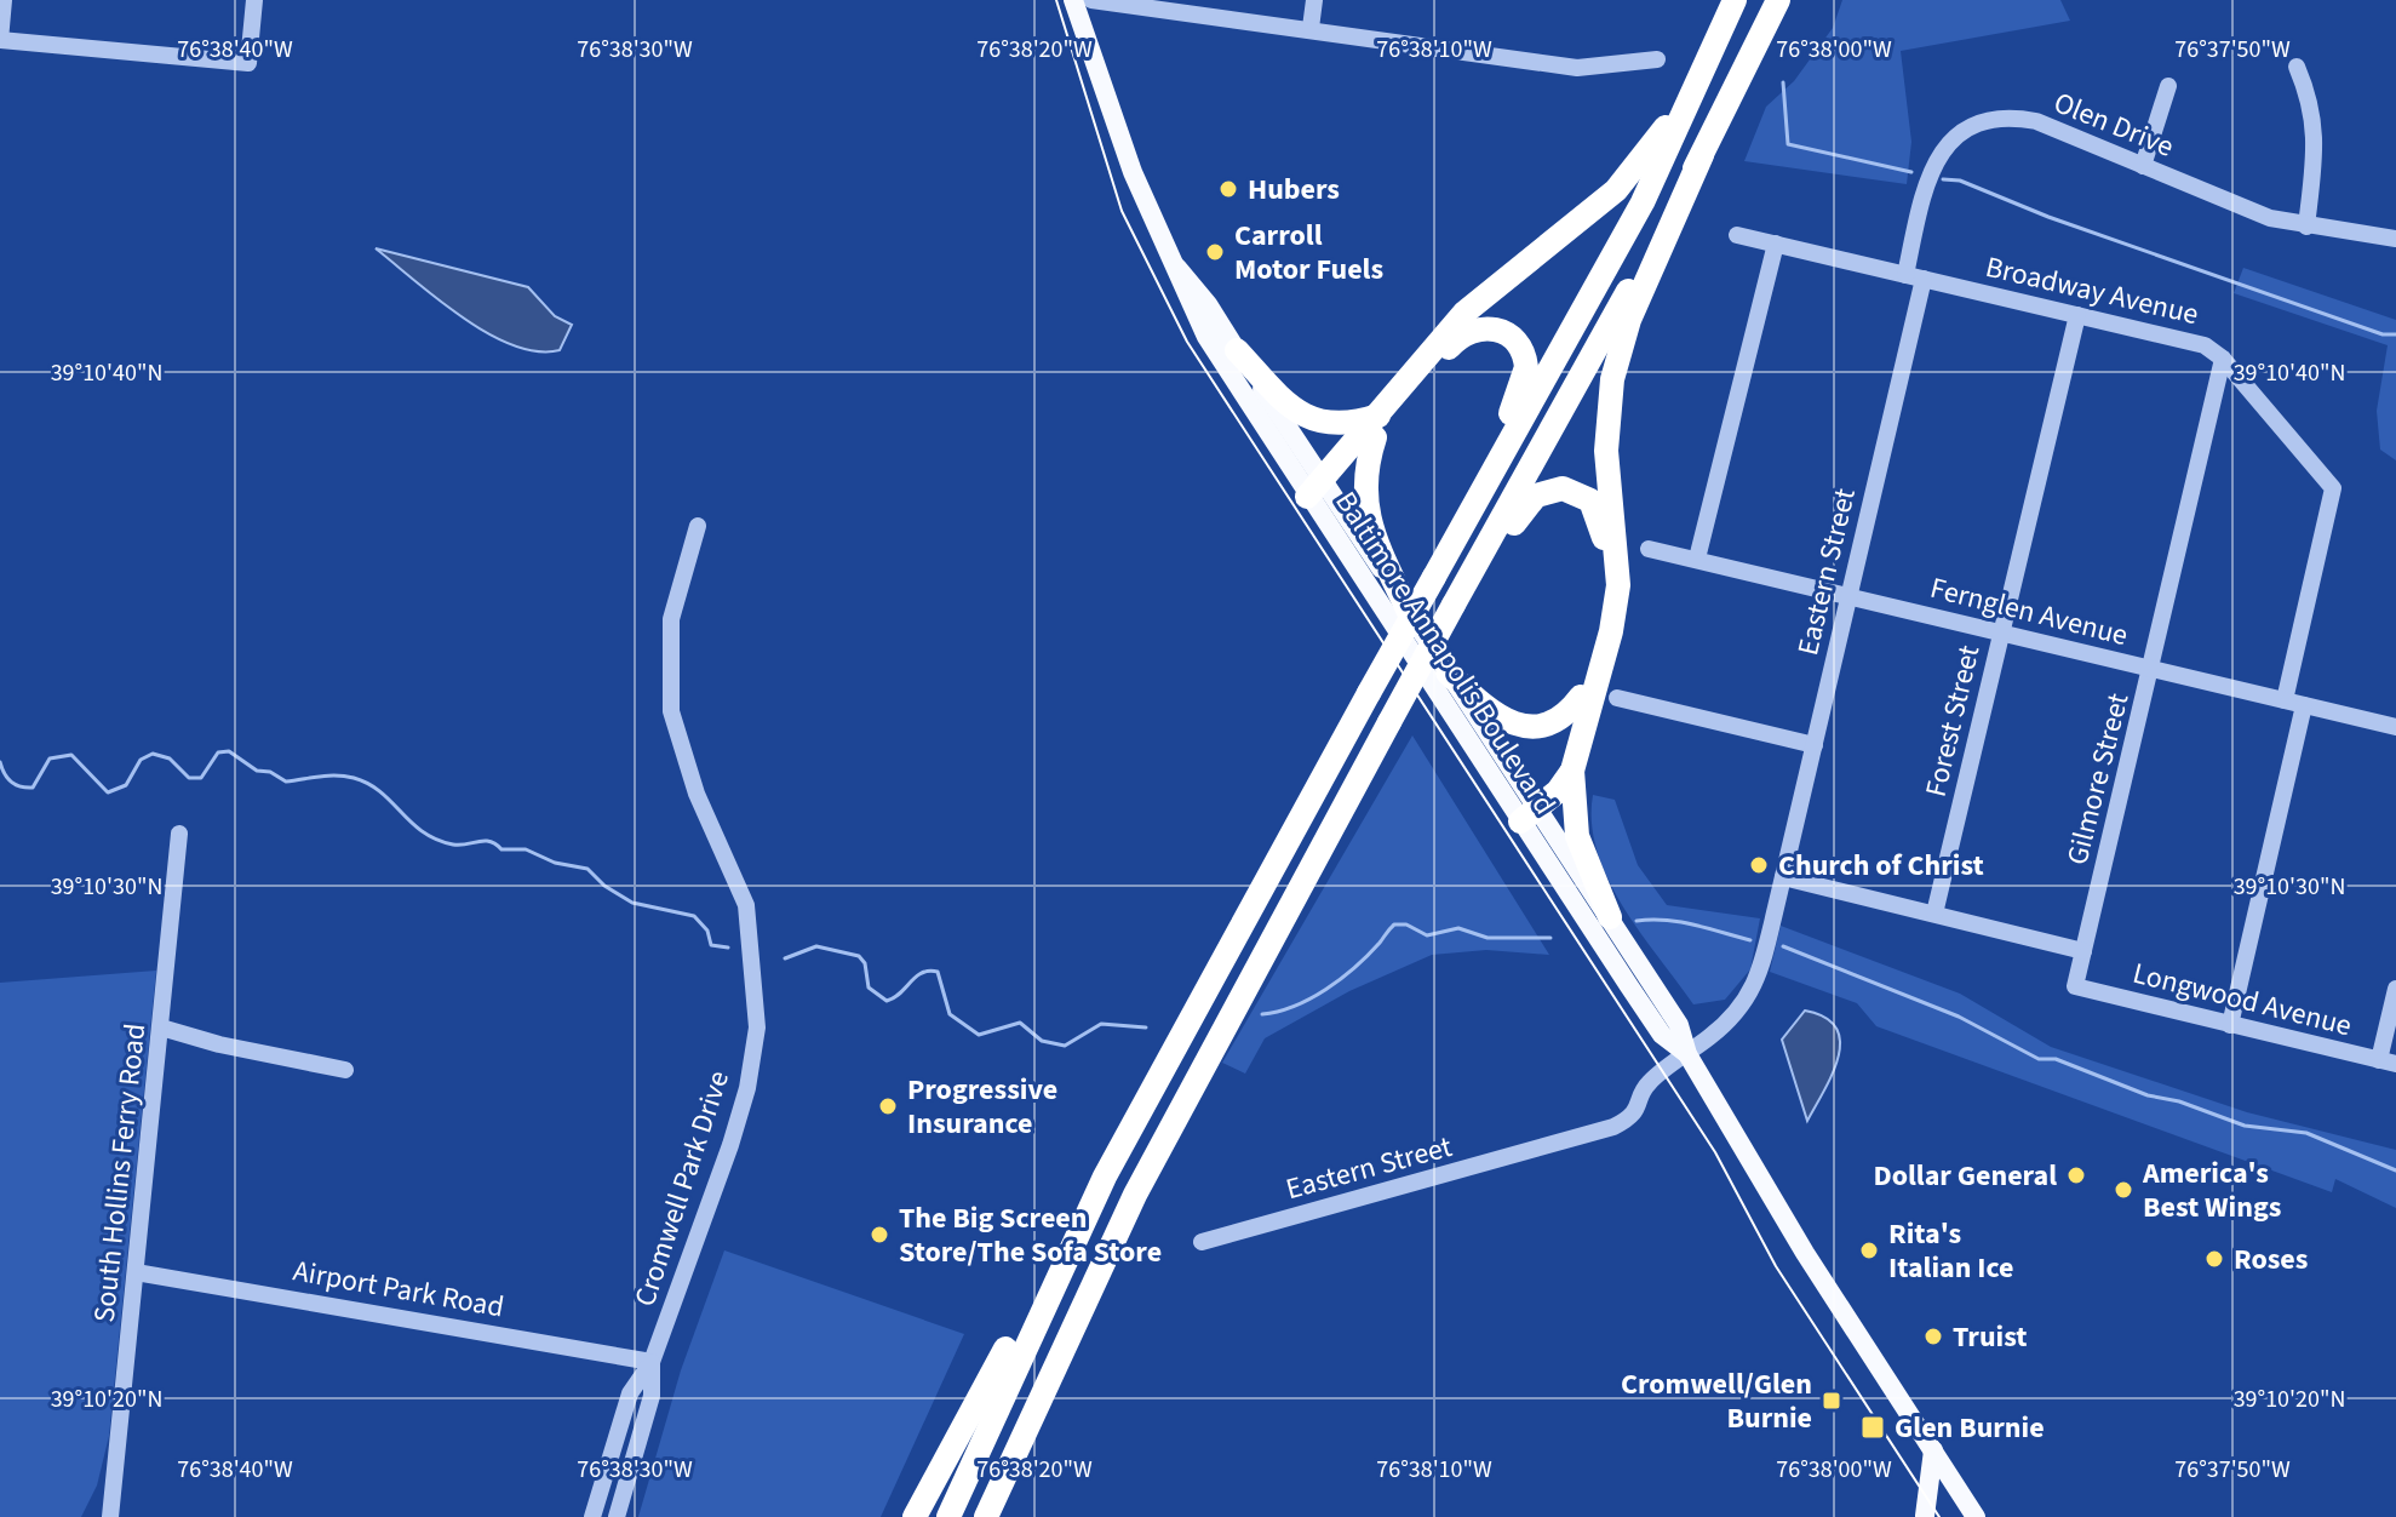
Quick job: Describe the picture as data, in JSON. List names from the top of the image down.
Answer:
{
  "streets": {
    "main road": ["Baltimore Annapolis Boulevard"],
    "street": [
      "Olen Drive",
      "Broadway Avenue",
      "Eastern Street",
      "Fernglen Avenue",
      "Forest Street",
      "Gilmore Street",
      "Longwood Avenue",
      "South Hollins Ferry Road",
      "Cromwell Park Drive",
      "Airport Park Road"
    ]
  },
  "crossings": [
    ["Olen Drive", "Broadway Avenue"],
    ["Broadway Avenue", "Eastern Street"],
    ["Broadway Avenue", "Fernglen Avenue"],
    ["Broadway Avenue", "Forest Street"],
    ["Broadway Avenue", "Gilmore Street"],
    ["Eastern Street", "Fernglen Avenue"],
    ["Eastern Street", "Baltimore Annapolis Boulevard"],
    ["Fernglen Avenue", "Forest Street"],
    ["Fernglen Avenue", "Gilmore Street"],
    ["Gilmore Street", "Longwood Avenue"],
    ["South Hollins Ferry Road", "Airport Park Road"],
    ["Cromwell Park Drive", "Airport Park Road"]
  ],
  "places": {
    "other": [
      "Hubers",
      "Carroll Motor Fuels",
      "Church of Christ",
      "Progressive Insurance",
      "Dollar General",
      "America's Best Wings",
      "The Big Screen Store/The Sofa Store",
      "Rita's Italian Ice",
      "Roses",
      "Truist"
    ],
    "transit": ["Cromwell/Glen Burnie", "Glen Burnie"]
  },
  "coordinates": [
    "76°38'40\"W",
    "76°38'30\"W",
    "76°38'20\"W",
    "76°38'10\"W",
    "76°38'00\"W",
    "76°37'50\"W",
    "39°10'40\"N",
    "39°10'30\"N",
    "39°10'20\"N"
  ]
}
